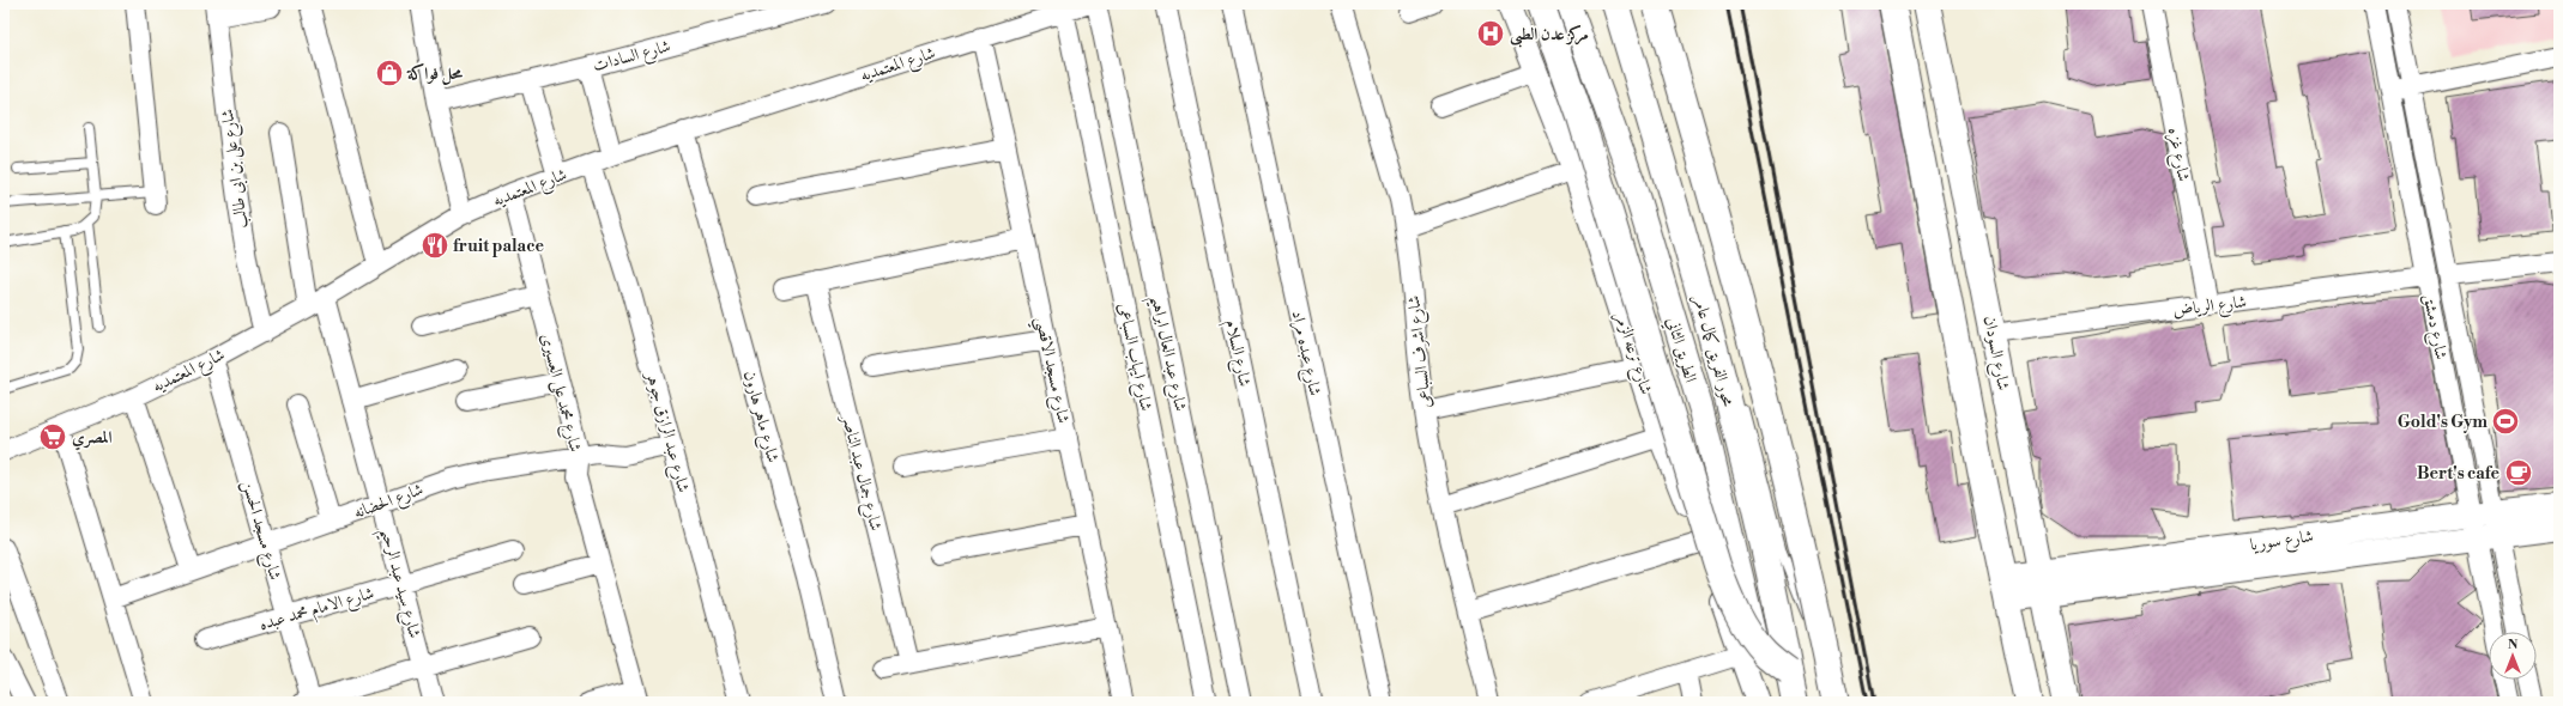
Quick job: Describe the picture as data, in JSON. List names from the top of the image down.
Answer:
{
  "streets": {
    "main road": ["محور الفريق كمال عامر", "شارع السودان"],
    "street": [
      "شارع السادات",
      "شارع المعتمديه",
      "شارع غزه",
      "شارع على بن ابى طالب",
      "شارع الرياض",
      "شارع دمشق",
      "الطريق الثاني",
      "شارع اشرف السباعى",
      "شارع عبد العال ابراهيم",
      "شارع السلام",
      "شارع عبده مراد",
      "شارع ترعه الزمر",
      "شارع ايهاب السباعى",
      "شارع مسجد الاقصي",
      "شارع محمد على العسيرى",
      "شارع ماهر هارون",
      "شارع عبد الرازق جوهر",
      "شارع جمال عبد الناصر",
      "شارع الحضانه",
      "شارع مسجد الحسن",
      "شارع سوريا",
      "شارع سيد عبد الرحيم",
      "شارع الامام محمد عبده"
    ]
  },
  "crossings": [
    ["شارع المعتمديه", "شارع على بن ابى طالب"],
    ["شارع المعتمديه", "شارع ايهاب السباعى"],
    ["شارع المعتمديه", "شارع مسجد الاقصي"],
    ["شارع المعتمديه", "شارع محمد على العسيرى"],
    ["شارع المعتمديه", "شارع ماهر هارون"],
    ["شارع المعتمديه", "شارع عبد الرازق جوهر"],
    ["شارع المعتمديه", "شارع مسجد الحسن"],
    ["شارع المعتمديه", "شارع سيد عبد الرحيم"],
    ["شارع غزه", "شارع الرياض"],
    ["شارع الرياض", "شارع دمشق"],
    ["شارع الرياض", "شارع السودان"],
    ["شارع دمشق", "شارع سوريا"],
    ["شارع السودان", "شارع سوريا"],
    ["شارع محمد على العسيرى", "شارع الحضانه"],
    ["شارع عبد الرازق جوهر", "شارع الحضانه"],
    ["شارع الحضانه", "شارع مسجد الحسن"],
    ["شارع الحضانه", "شارع سيد عبد الرحيم"],
    ["شارع مسجد الحسن", "شارع الامام محمد عبده"],
    ["شارع سيد عبد الرحيم", "شارع الامام محمد عبده"]
  ],
  "places": {
    "hospital": ["مركز عدن الطبى"],
    "shop": ["محل فواكة"],
    "restaurant": ["fruit palace"],
    "sports": ["Gold's Gym"],
    "supermarket": ["المصري"],
    "cafe": ["Bert's cafe"]
  },
  "north": "top"
}
